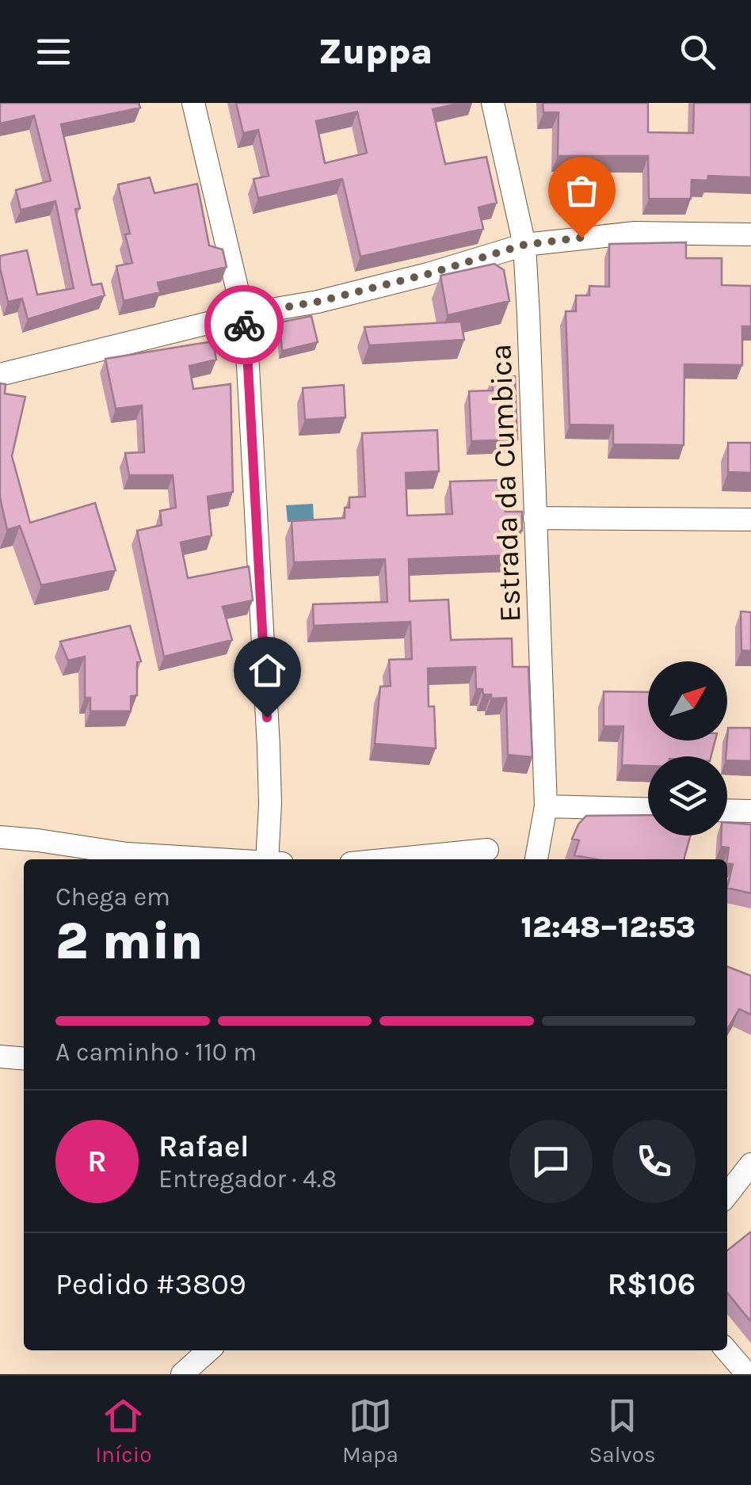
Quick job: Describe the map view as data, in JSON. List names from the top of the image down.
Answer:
{
  "streets": {
    "street": ["Estrada da Cumbica"]
  },
  "north": "top right",
  "page": {
    "header": "Zuppa",
    "heading": ["2 min", "Chega em", "12:48–12:53"],
    "panel": [
      "Rafael",
      "Entregador · 4.8",
      "Pedido #3809",
      "R$106"
    ],
    "bar": "A caminho · 110 m",
    "round": "R",
    "tabs": ["Início", "Mapa", "Salvos"]
  }
}
